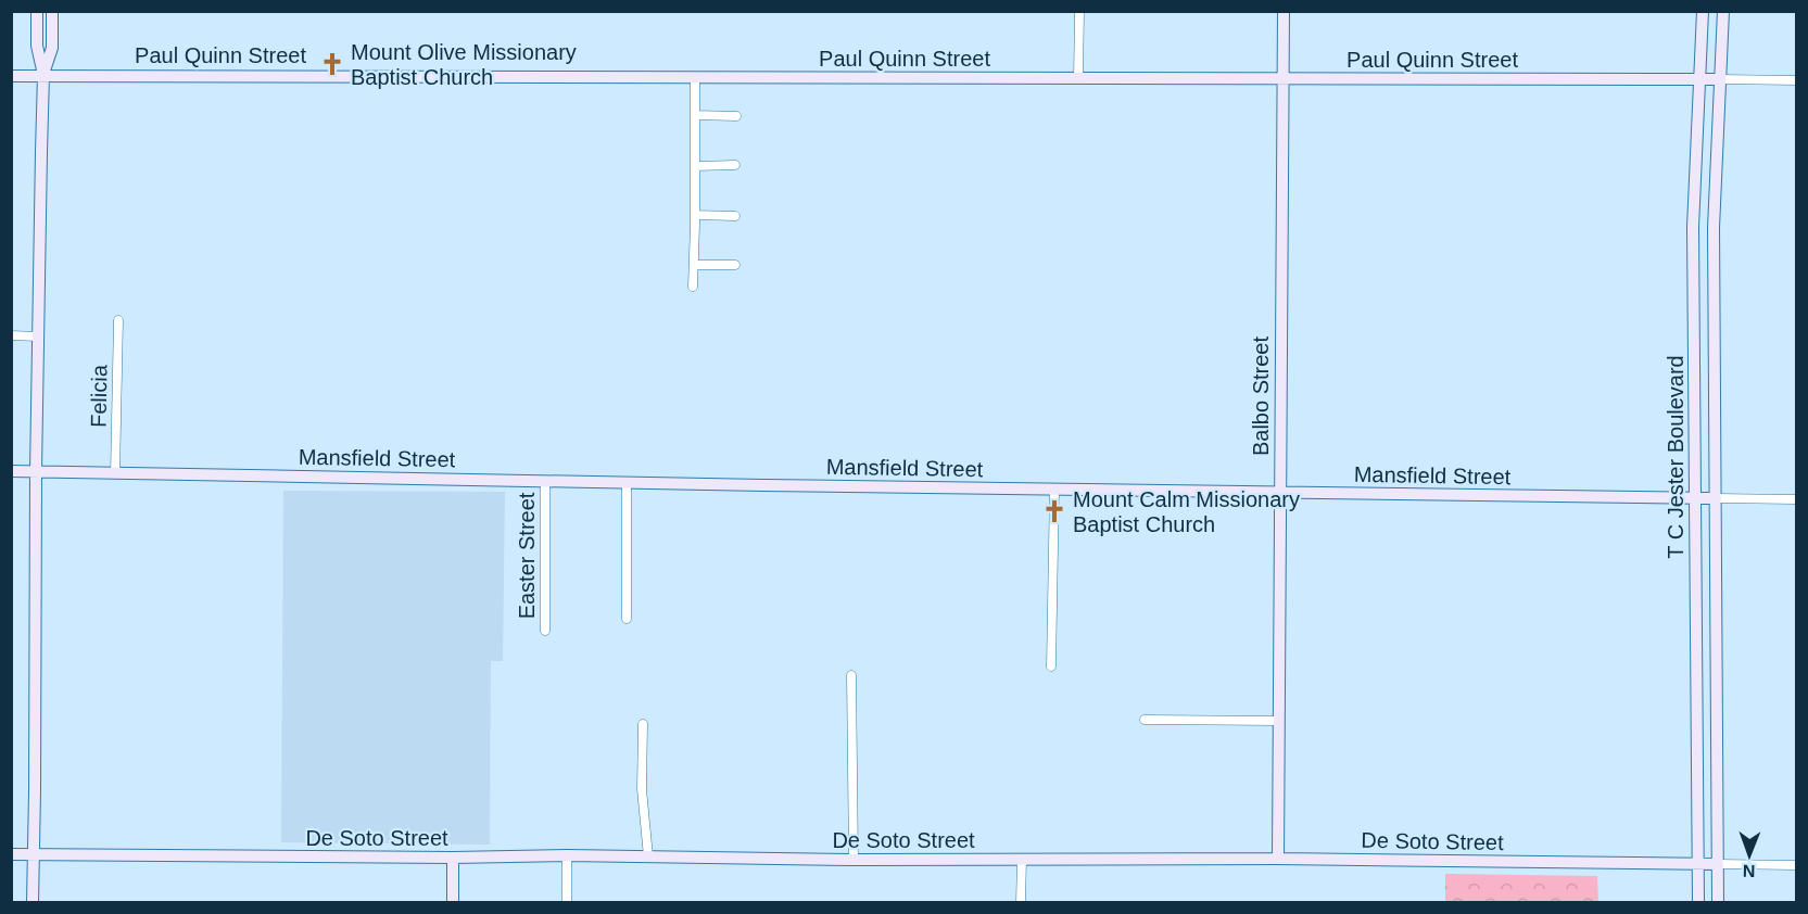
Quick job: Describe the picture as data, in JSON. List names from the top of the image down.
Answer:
{
  "streets": {
    "street": [
      "Paul Quinn Street",
      "Felicia",
      "Balbo Street",
      "T C Jester Boulevard",
      "Mansfield Street",
      "Easter Street",
      "De Soto Street"
    ]
  },
  "crossings": [
    ["Paul Quinn Street", "Balbo Street"],
    ["Paul Quinn Street", "T C Jester Boulevard"],
    ["Felicia", "Mansfield Street"],
    ["Balbo Street", "Mansfield Street"],
    ["Balbo Street", "De Soto Street"],
    ["T C Jester Boulevard", "Mansfield Street"],
    ["T C Jester Boulevard", "De Soto Street"],
    ["Mansfield Street", "Easter Street"]
  ],
  "places": {
    "church": ["Mount Olive Missionary Baptist Church", "Mount Calm Missionary Baptist Church"]
  },
  "north": "bottom"
}
